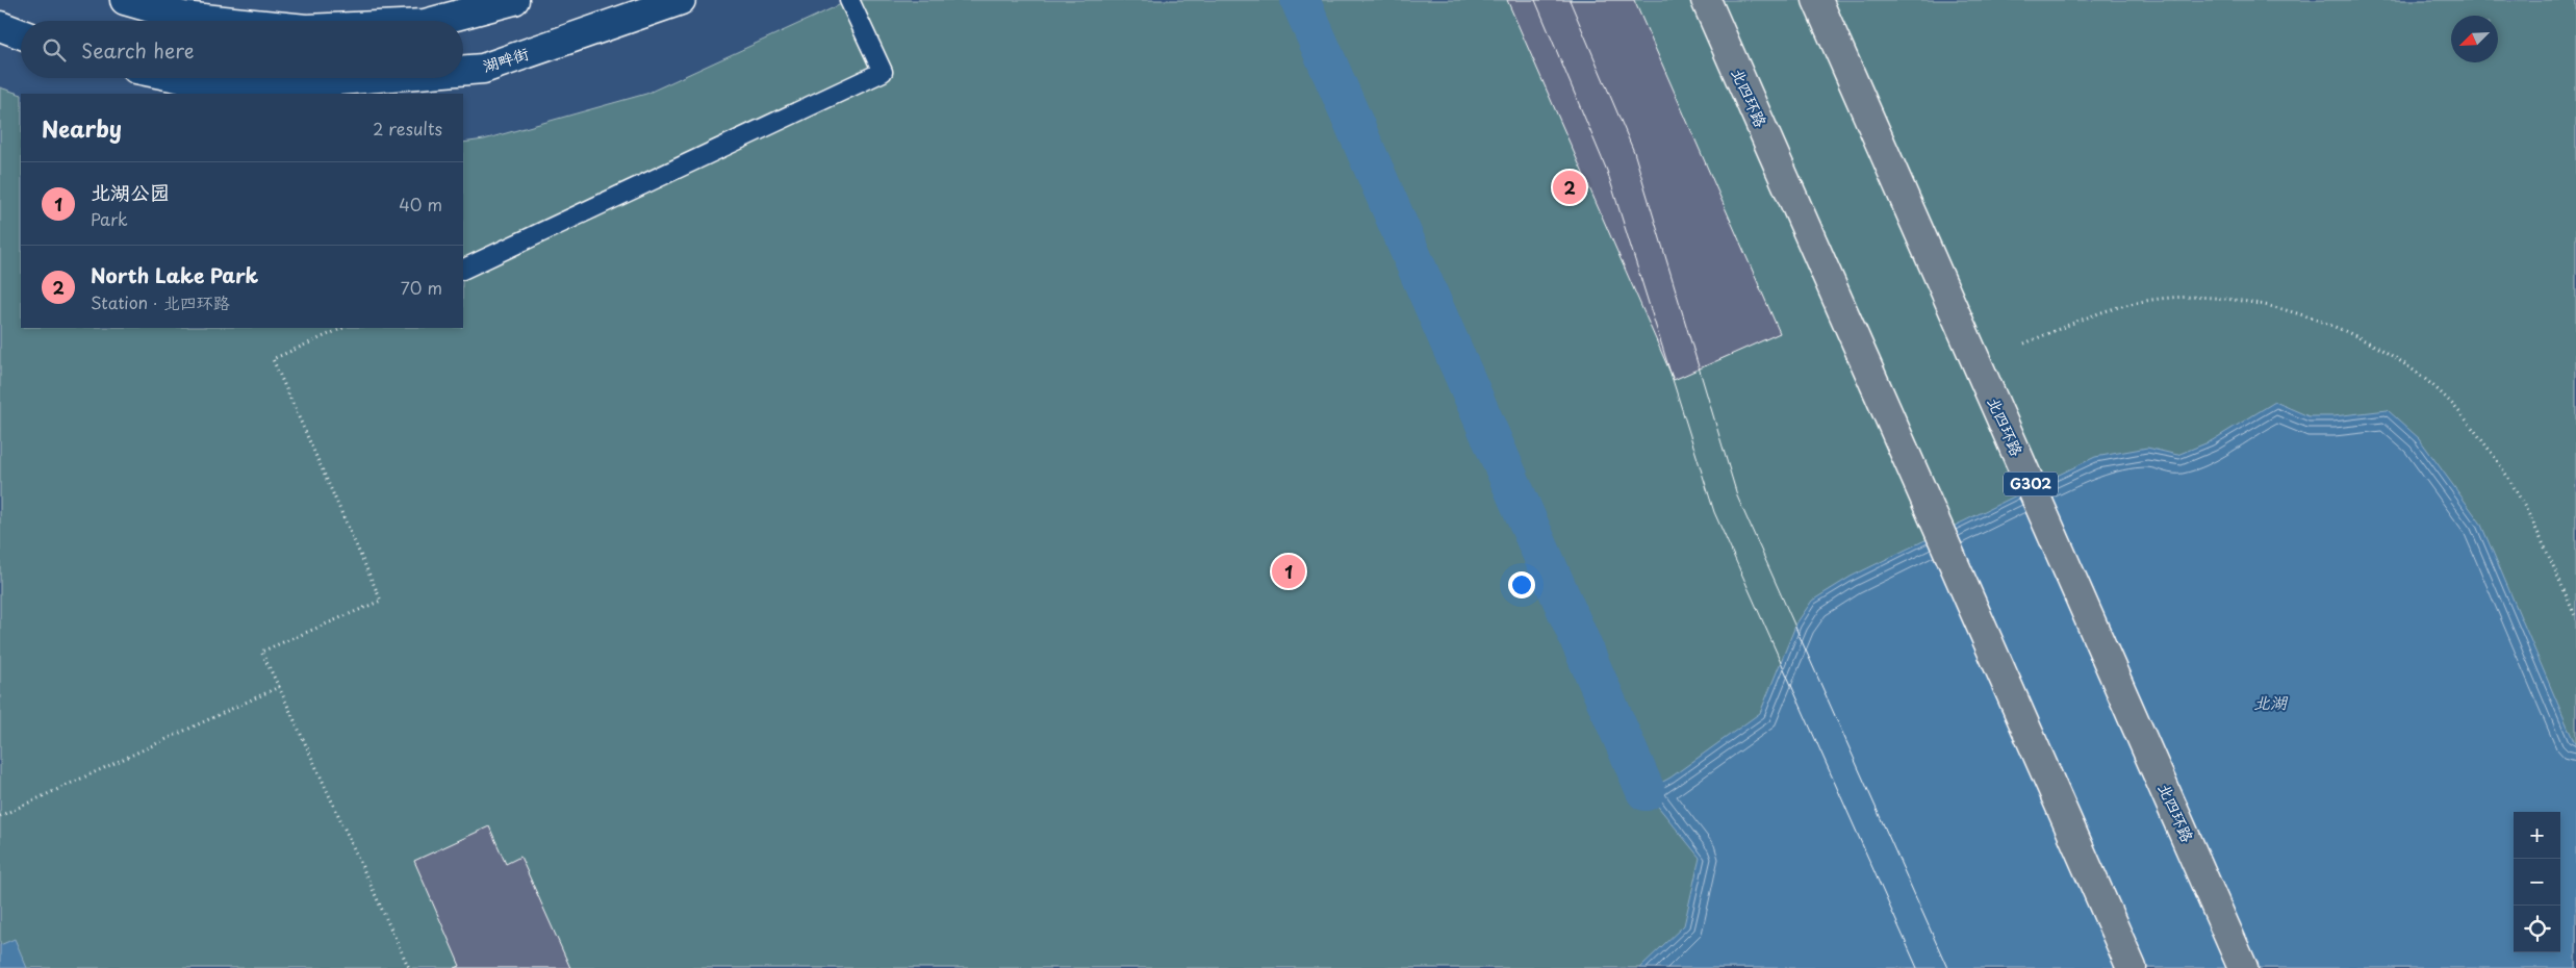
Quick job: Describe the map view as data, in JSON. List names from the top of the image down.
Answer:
{
  "streets": {
    "highway": ["北四环路", "G302"],
    "main road": ["湖畔街"]
  },
  "water": ["北湖"],
  "north": "bottom left",
  "page": {
    "search": "Search here",
    "heading": ["Nearby", "2 results"],
    "list": [
      {
        "mark": "1",
        "name": "北湖公园",
        "note": "Park",
        "value": "40 m"
      },
      {
        "mark": "2",
        "name": "North Lake Park",
        "note": "Station · 北四环路",
        "value": "70 m"
      }
    ],
    "pins": ["2", "1"],
    "map_buttons": ["+", "−"]
  }
}
